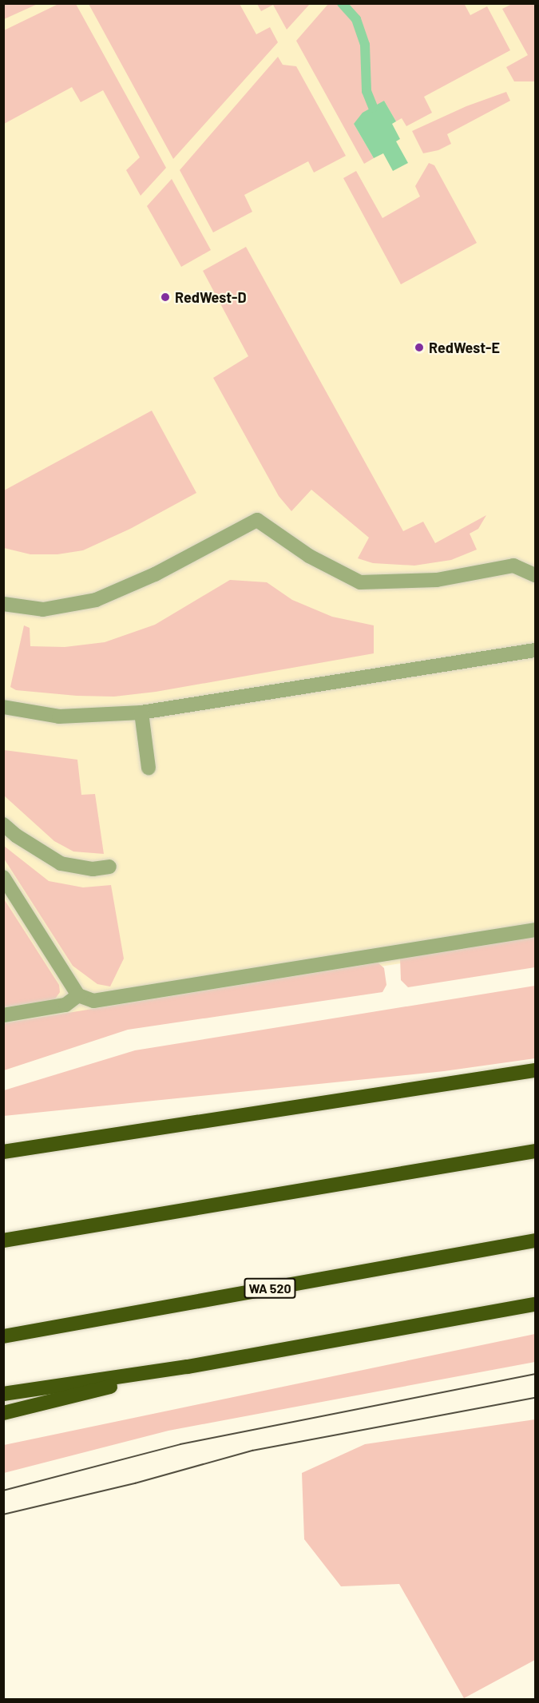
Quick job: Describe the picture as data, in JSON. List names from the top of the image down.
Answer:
{
  "streets": {
    "highway": ["WA 520"]
  },
  "places": ["RedWest-D", "RedWest-E"]
}
